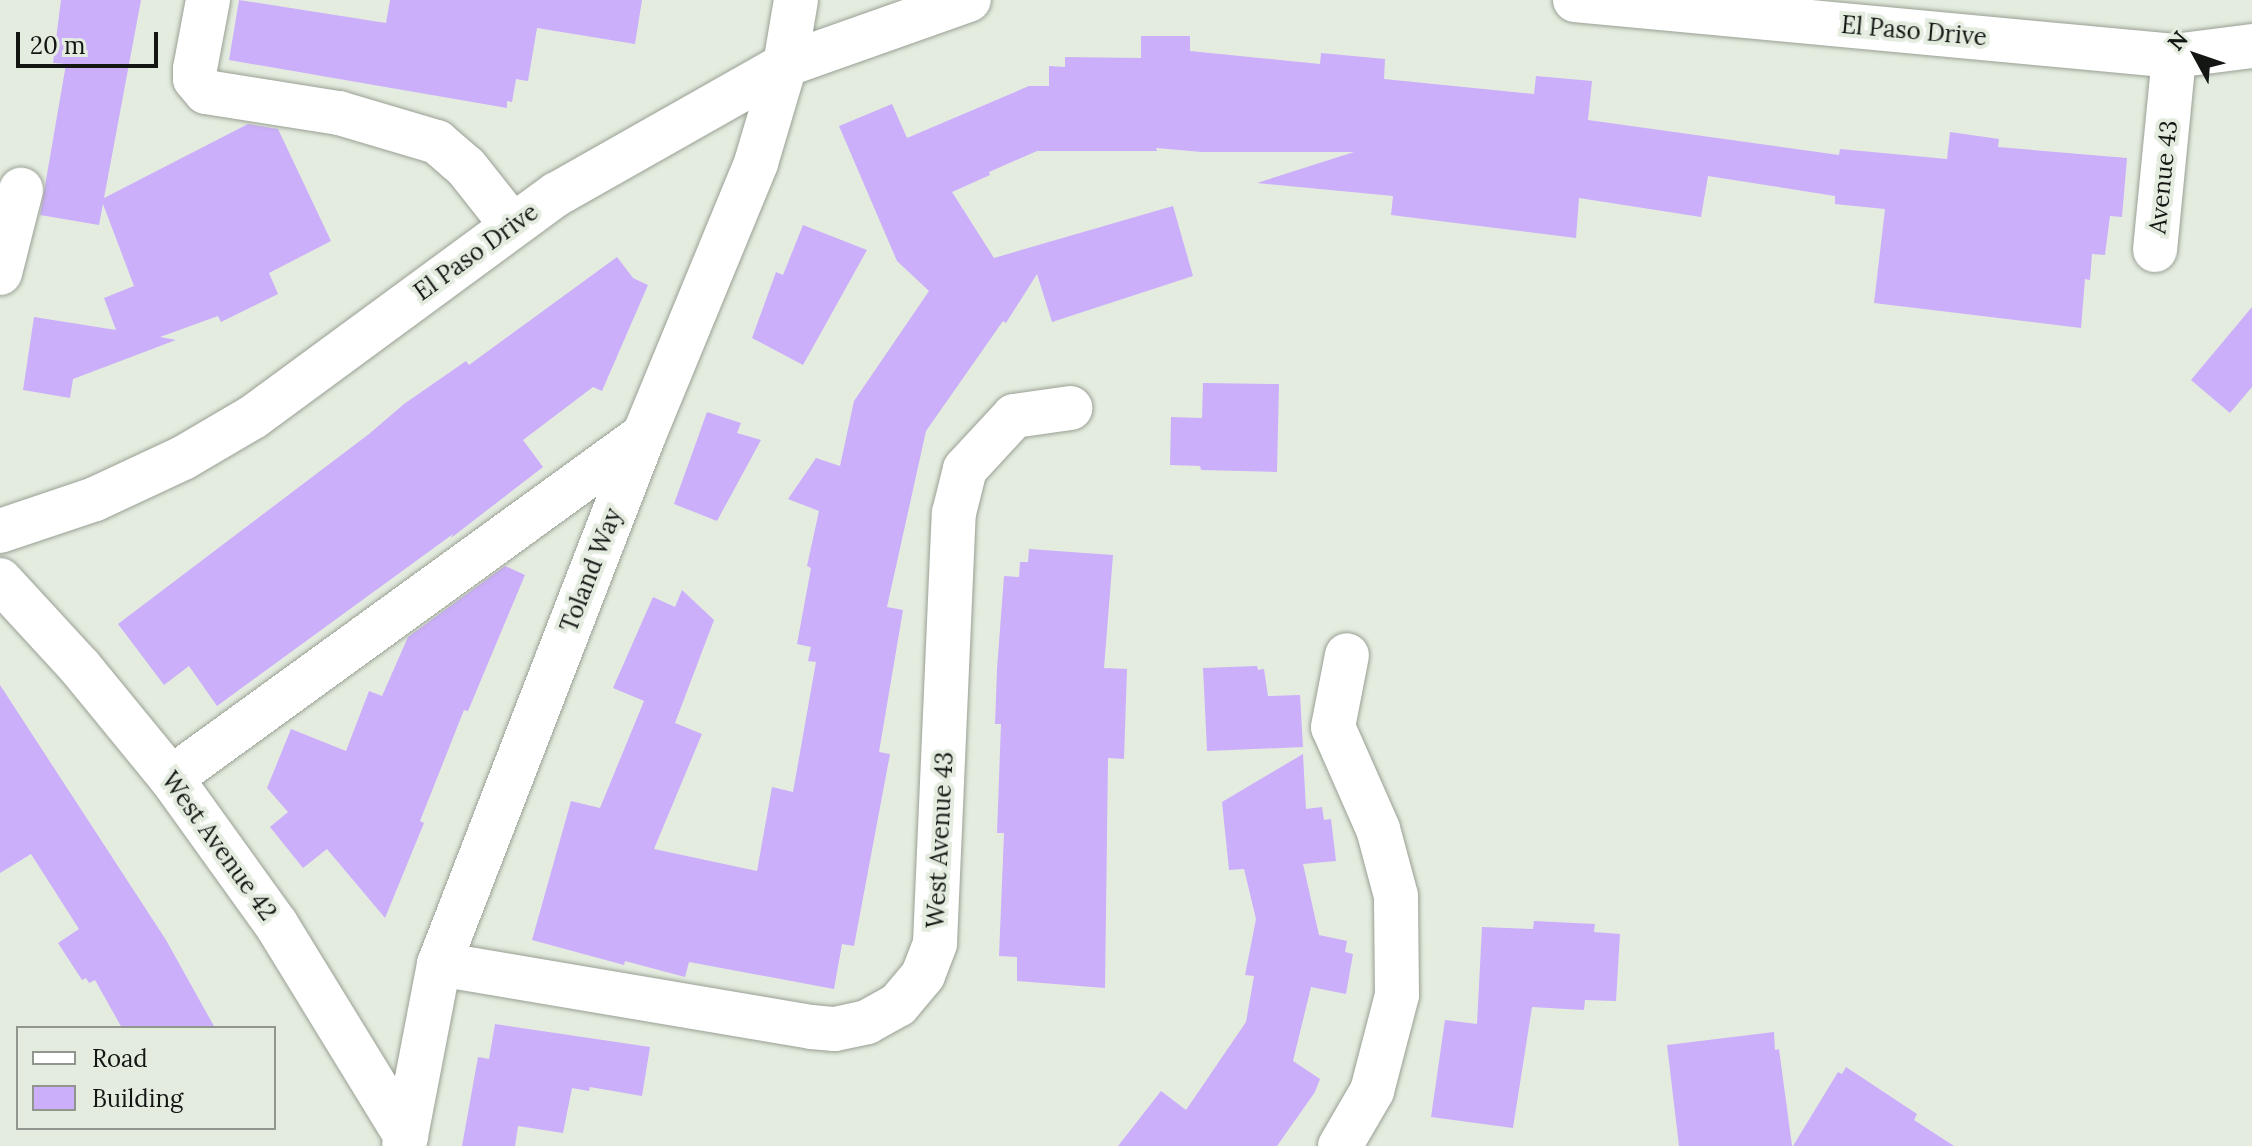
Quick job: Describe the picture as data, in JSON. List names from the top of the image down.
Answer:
{
  "streets": {
    "street": [
      "El Paso Drive",
      "Avenue 43",
      "Toland Way",
      "West Avenue 43",
      "West Avenue 42"
    ]
  },
  "crossings": [
    ["El Paso Drive", "Avenue 43"],
    ["El Paso Drive", "Toland Way"],
    ["Toland Way", "West Avenue 43"],
    ["Toland Way", "West Avenue 42"]
  ],
  "legend": ["Road", "Building"],
  "scale_bar": "20 m",
  "north": "top left"
}
